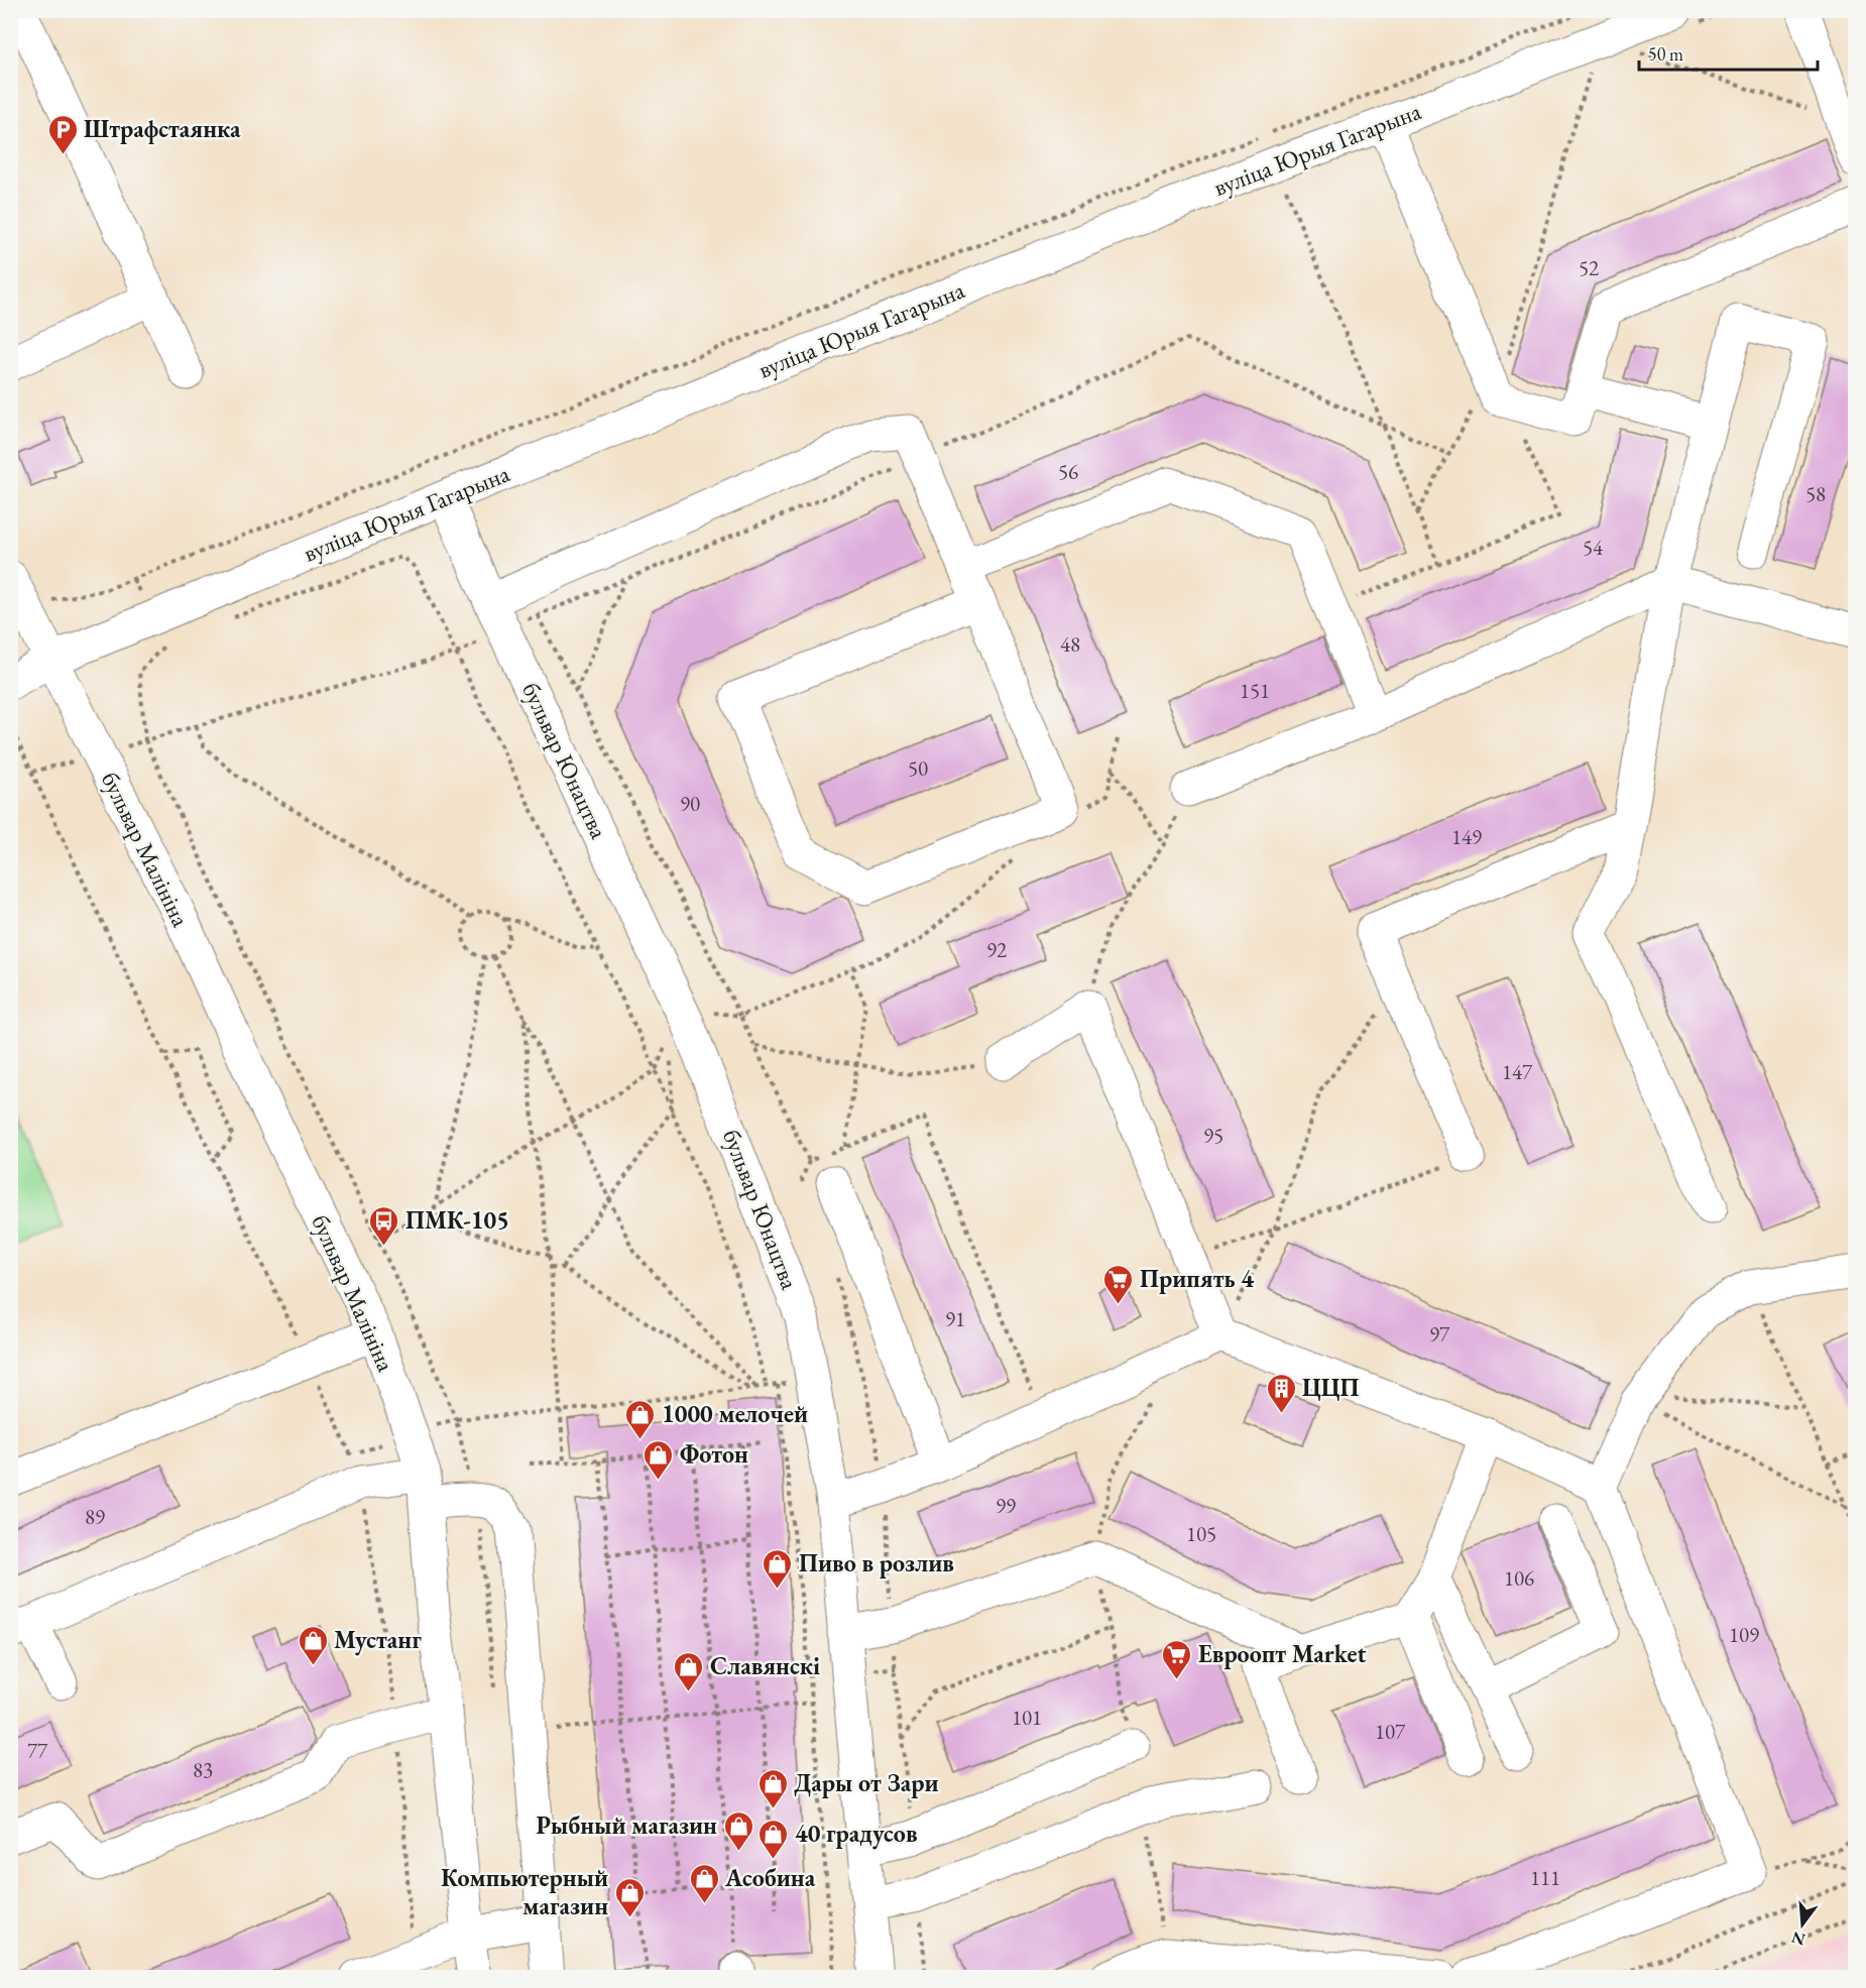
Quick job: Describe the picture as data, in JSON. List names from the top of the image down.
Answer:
{
  "streets": {
    "main road": ["вуліца Юрыя Гагарына", "бульвар Юнацтва", "бульвар Малініна"]
  },
  "crossings": [
    ["вуліца Юрыя Гагарына", "бульвар Юнацтва"],
    ["вуліца Юрыя Гагарына", "бульвар Малініна"]
  ],
  "places": {
    "parking": ["Штрафстаянка"],
    "bus stop": ["ПМК-105"],
    "supermarket": ["Припять 4", "Евроопт Market"],
    "building": ["ЦЦП"],
    "shop": [
      "1000 мелочей",
      "Фотон",
      "Пиво в розлив",
      "Мустанг",
      "Славянскі",
      "Дары от Зари",
      "Рыбный магазин",
      "40 градусов",
      "Асобина",
      "Компьютерный магазин"
    ]
  },
  "house_numbers": [
    "52",
    "56",
    "58",
    "54",
    "48",
    "151",
    "50",
    "90",
    "149",
    "92",
    "147",
    "95",
    "91",
    "97",
    "99",
    "89",
    "105",
    "106",
    "109",
    "101",
    "107",
    "77",
    "83",
    "111"
  ],
  "scale_bar": "50 m",
  "north": "bottom"
}
